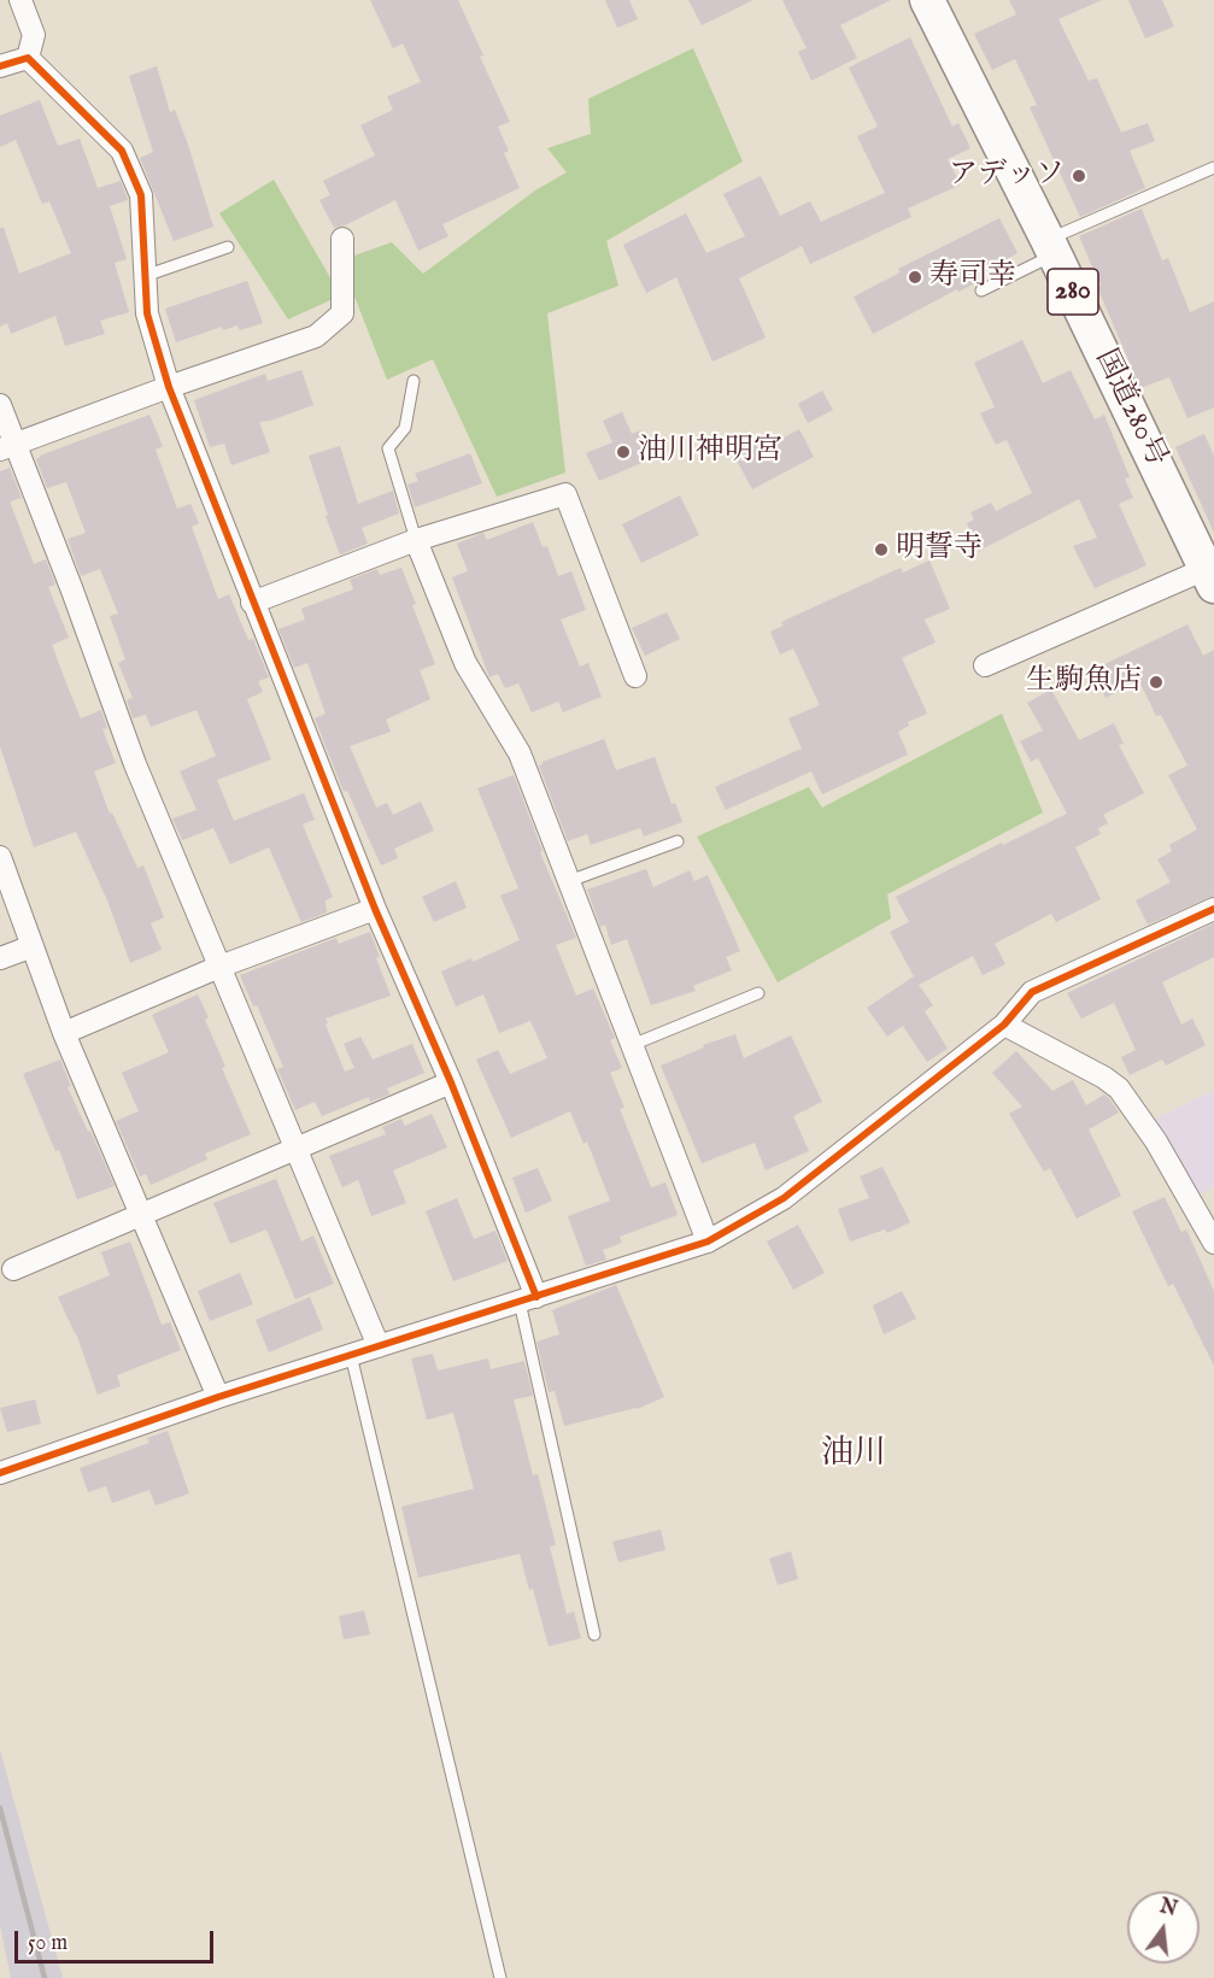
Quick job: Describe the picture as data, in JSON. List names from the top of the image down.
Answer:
{
  "streets": {
    "highway": ["280", "国道280号"]
  },
  "districts": ["油川"],
  "places": [
    "アデッソ",
    "寿司幸",
    "油川神明宮",
    "明誓寺",
    "生駒魚店"
  ],
  "scale_bar": "50 m",
  "north": "top"
}
